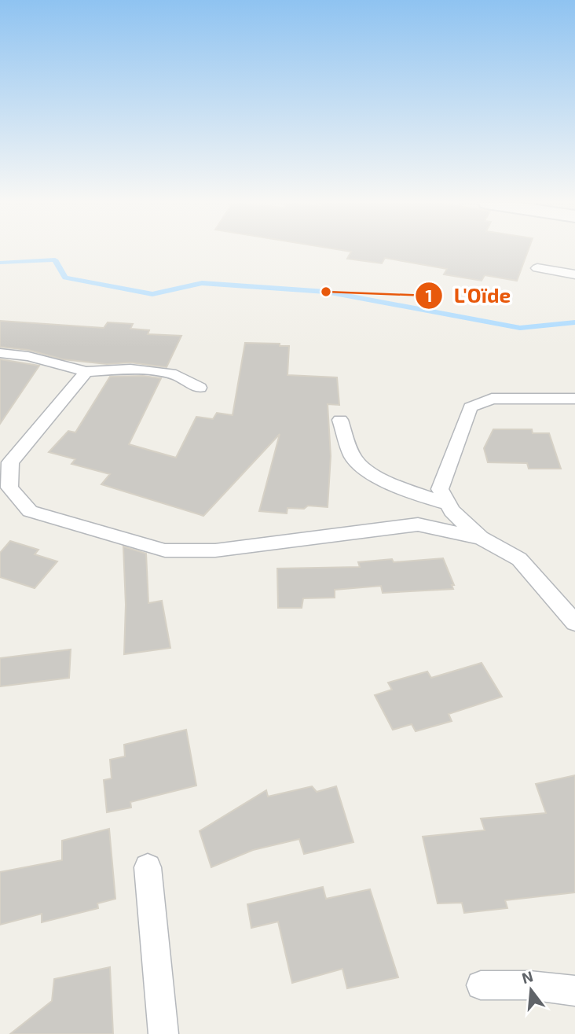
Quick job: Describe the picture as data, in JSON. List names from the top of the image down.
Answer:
{
  "places": ["L'Oïde"],
  "north": "top"
}
